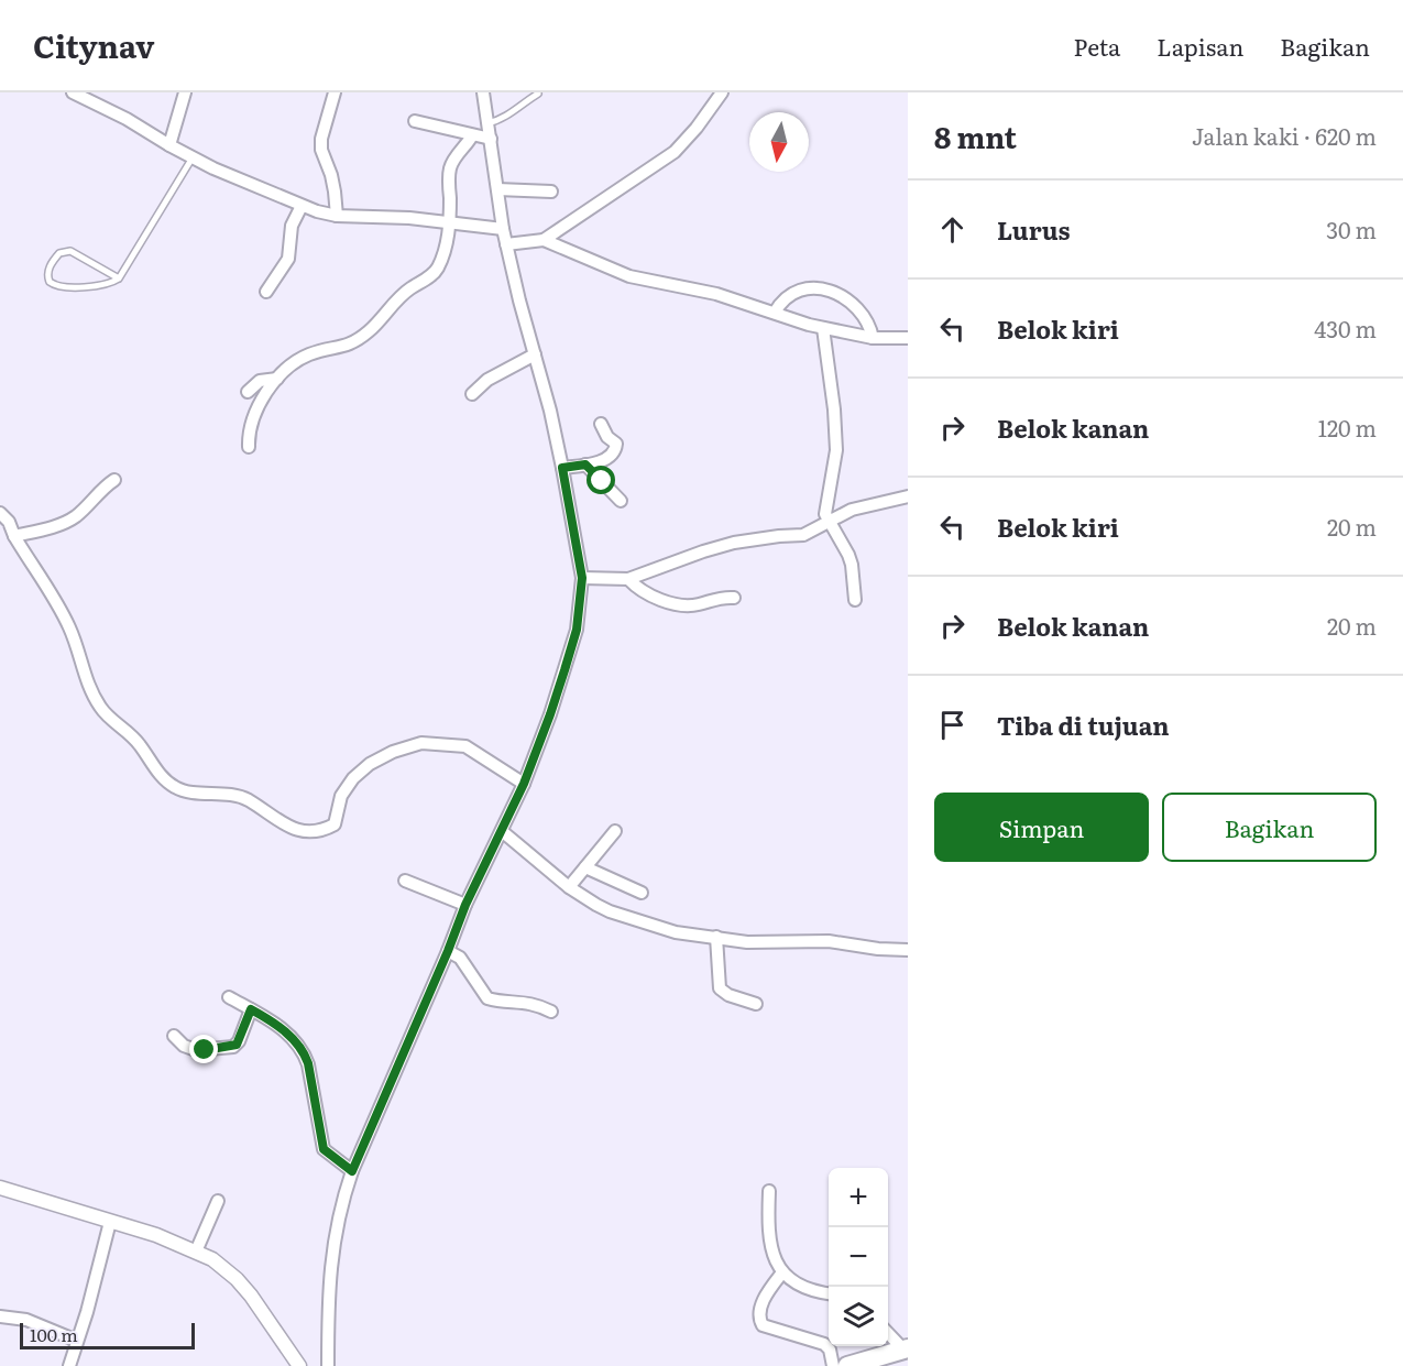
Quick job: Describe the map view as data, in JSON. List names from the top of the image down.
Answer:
{
  "scale_bar": "100 m",
  "north": "bottom",
  "page": {
    "header": "Citynav",
    "nav": ["Peta", "Lapisan", "Bagikan"],
    "heading": ["8 mnt", "Jalan kaki · 620 m"],
    "list": [
      ["Lurus", "30 m"],
      ["Belok kiri", "430 m"],
      ["Belok kanan", "120 m"],
      ["Belok kiri", "20 m"],
      ["Belok kanan", "20 m"],
      "Tiba di tujuan"
    ],
    "buttons": ["Simpan", "Bagikan"],
    "map_buttons": ["+", "−"],
    "scale": "100 m"
  }
}
